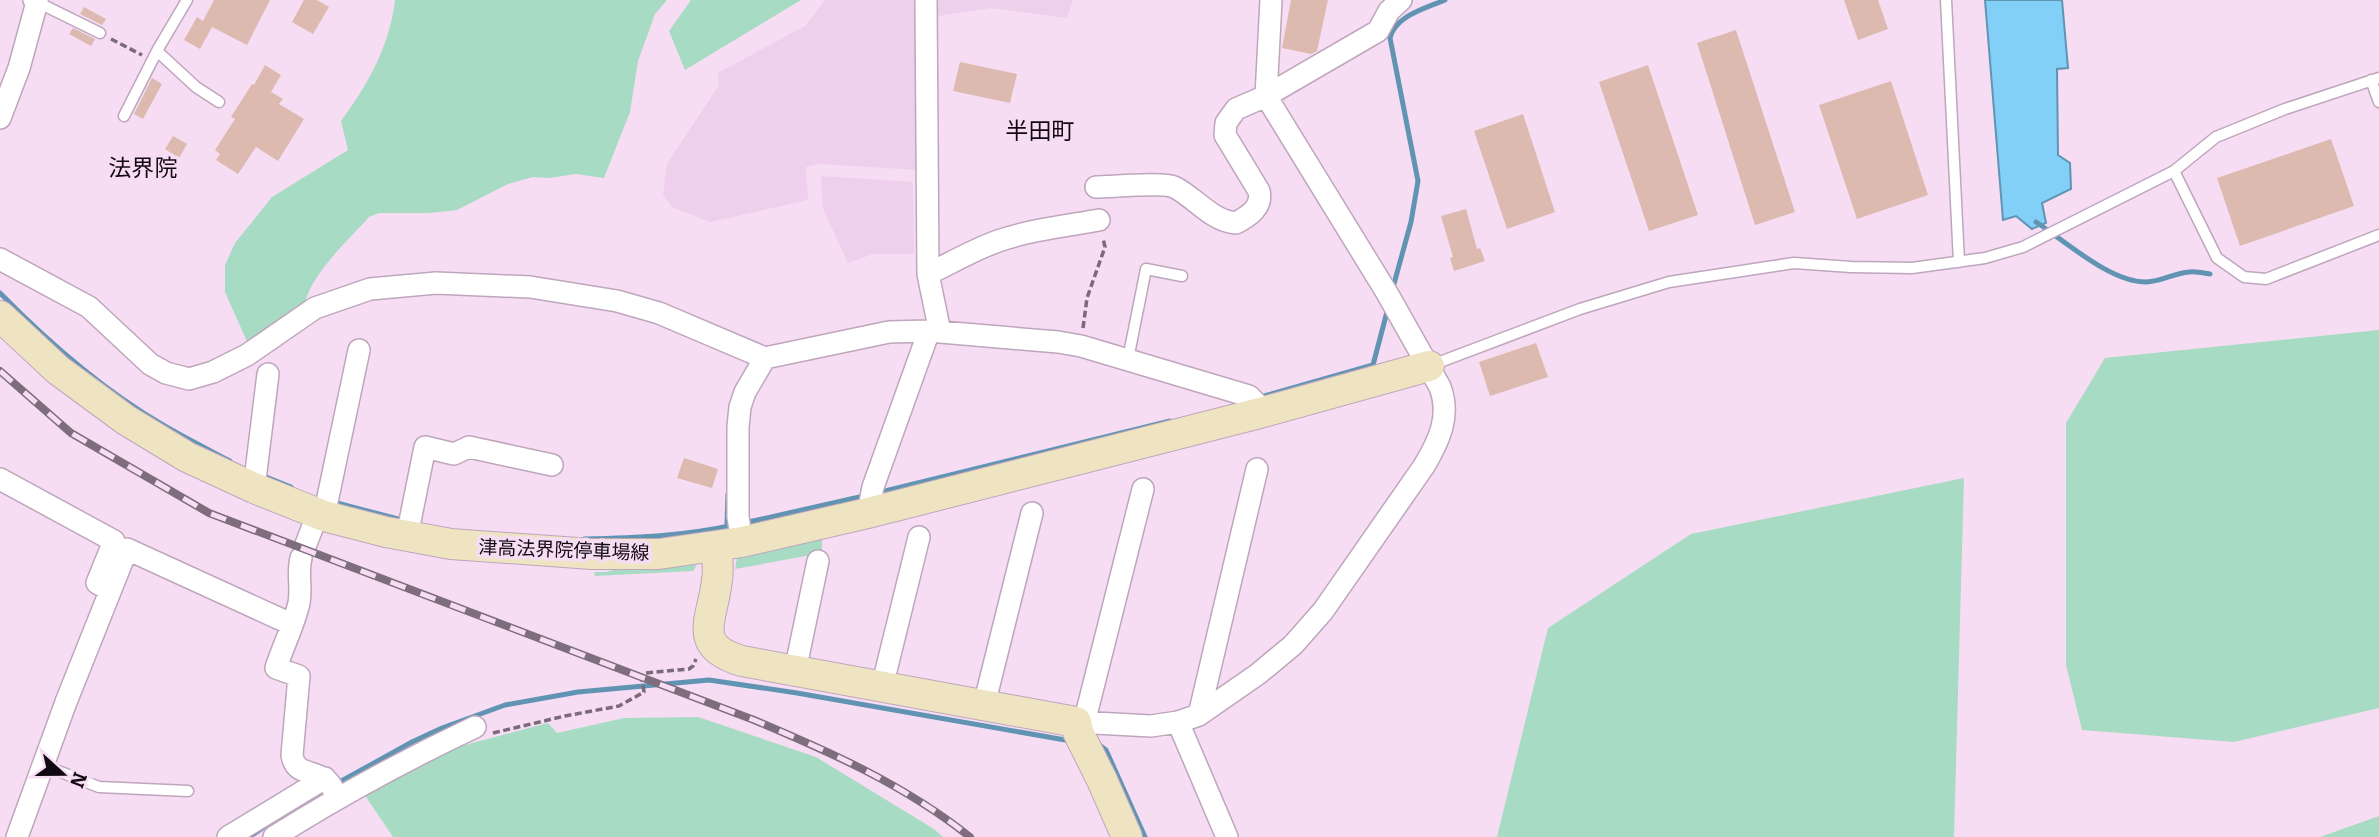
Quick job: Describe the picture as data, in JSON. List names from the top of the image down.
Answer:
{
  "streets": {
    "main road": ["津高法界院停車場線"]
  },
  "districts": ["半田町", "法界院"],
  "north": "right"
}
